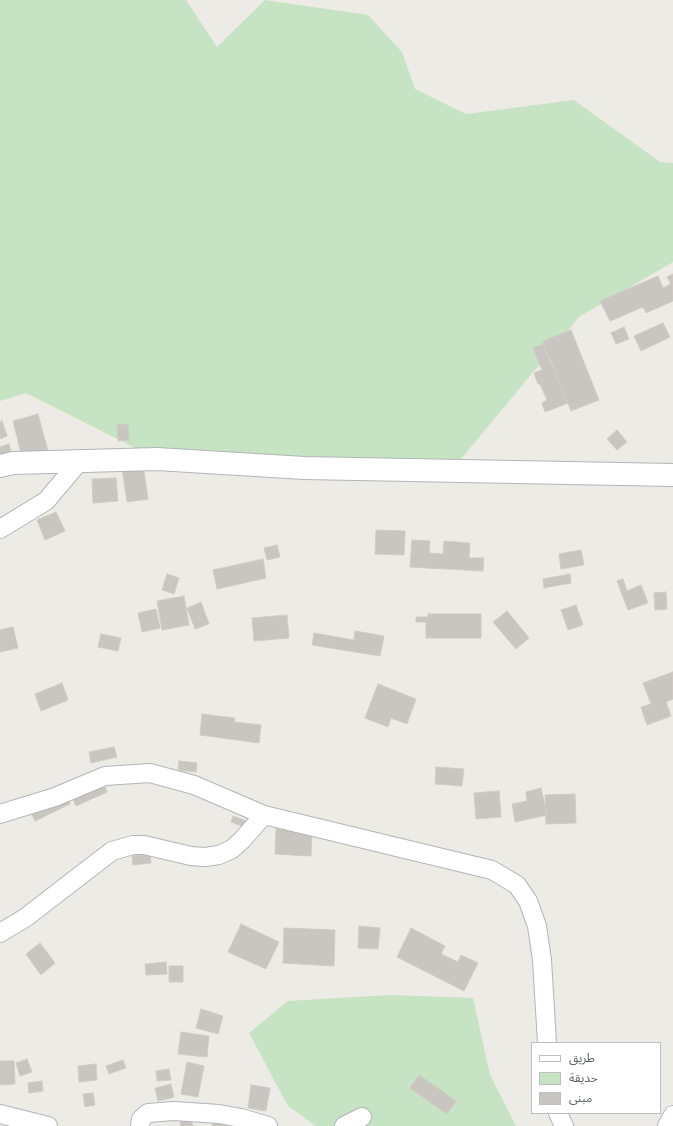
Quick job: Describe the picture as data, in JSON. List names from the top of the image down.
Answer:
{
  "legend": ["طريق", "حديقة", "مبنى"]
}
